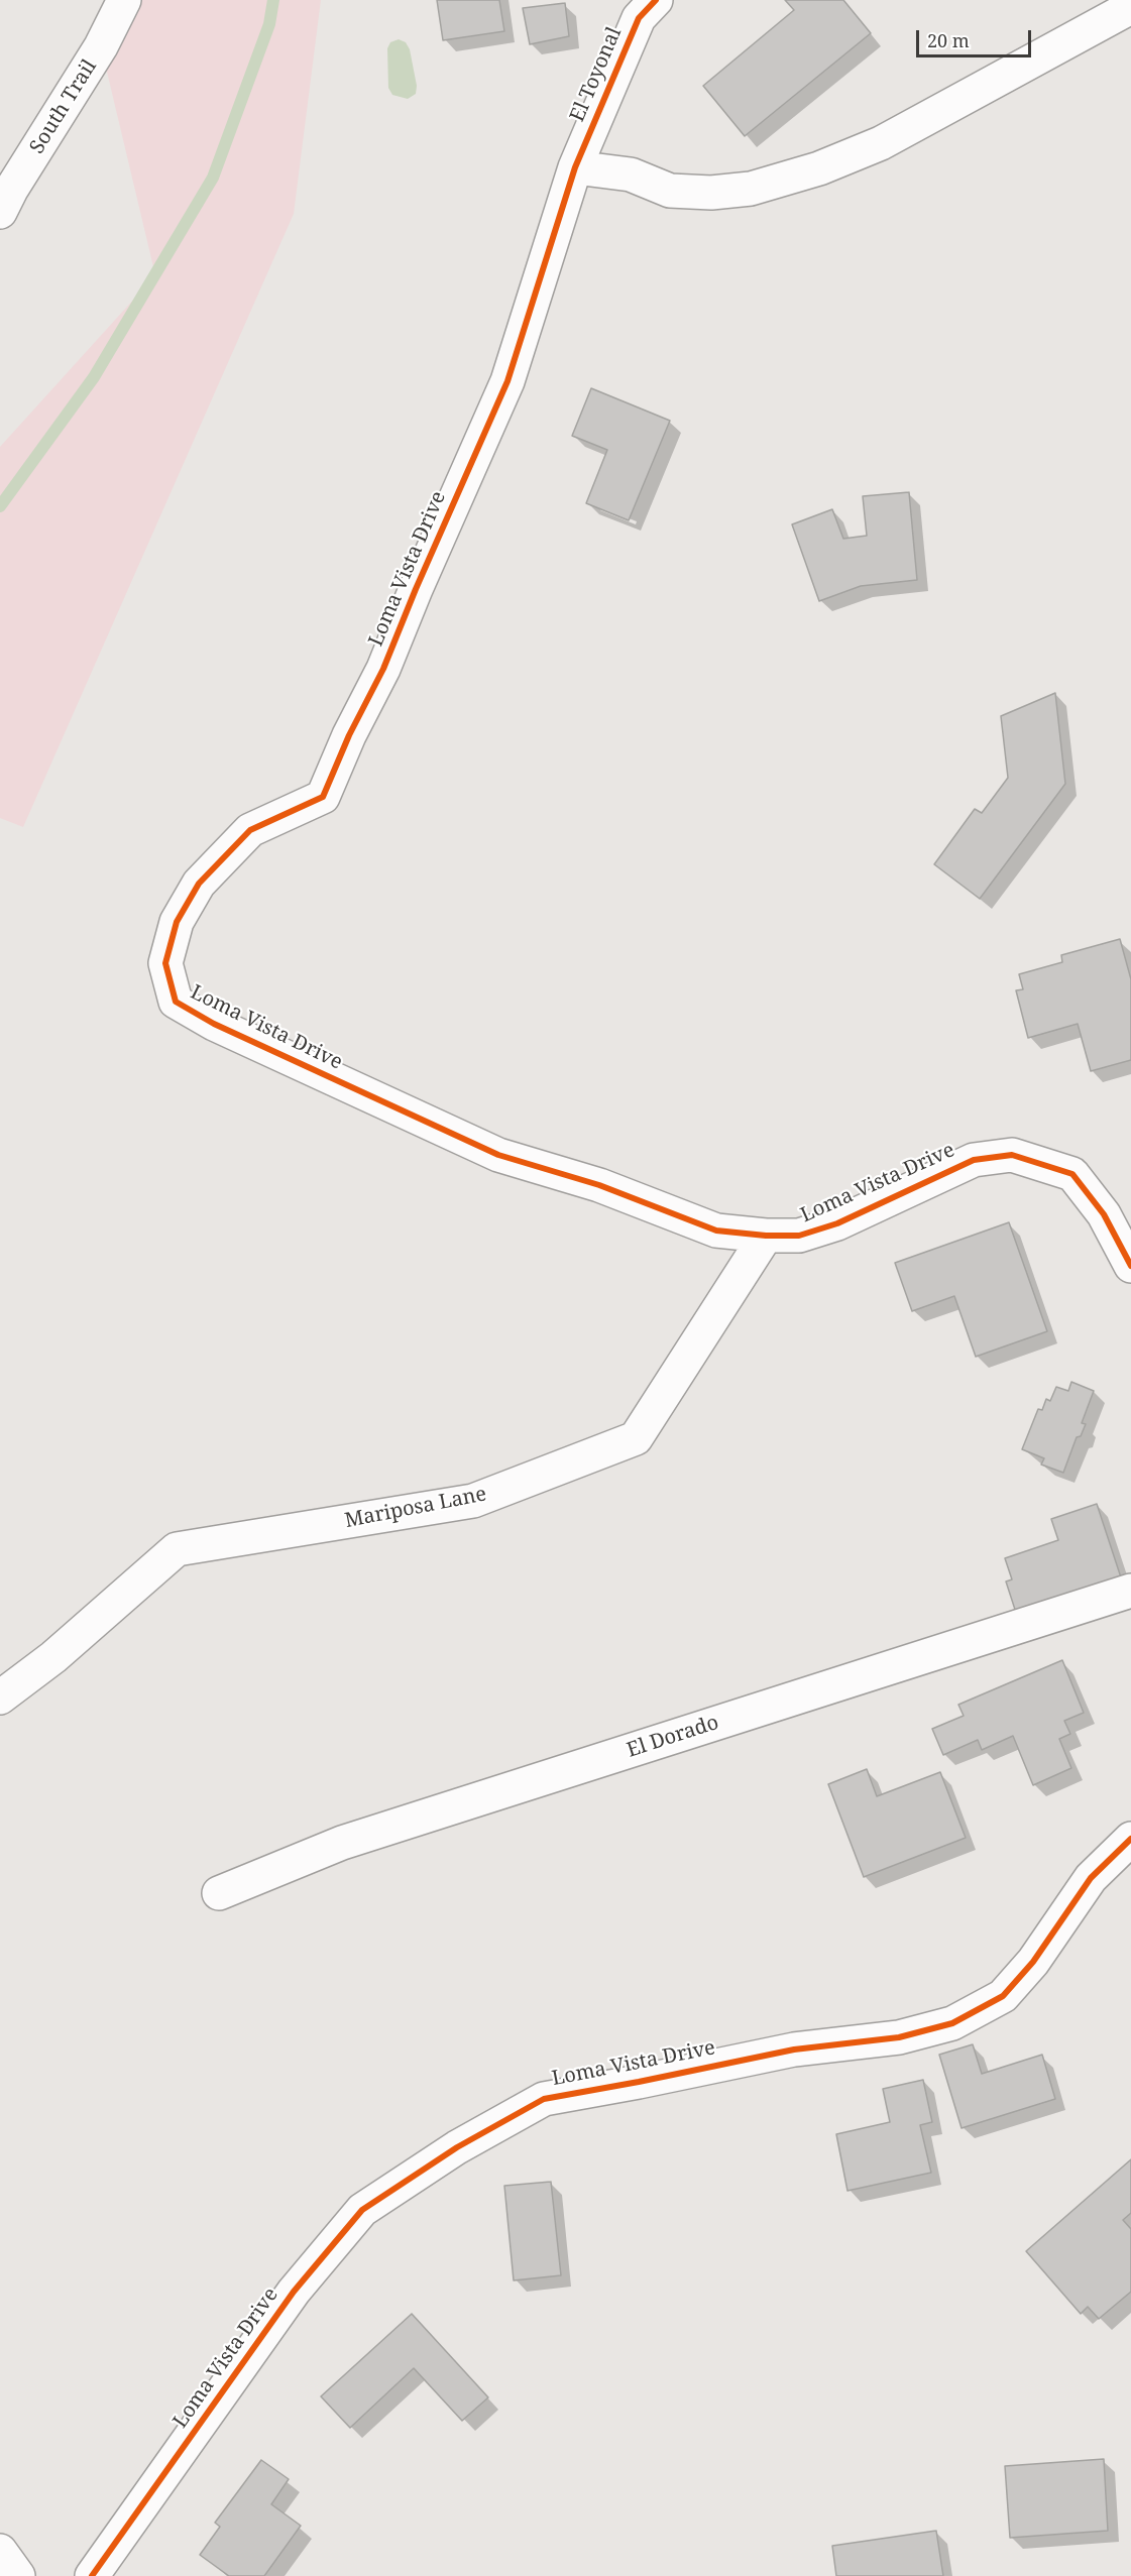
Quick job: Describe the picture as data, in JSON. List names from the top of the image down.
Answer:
{
  "streets": {
    "street": [
      "El Toyonal",
      "South Trail",
      "Loma Vista Drive",
      "Mariposa Lane",
      "El Dorado"
    ]
  },
  "crossings": [
    ["El Toyonal", "Loma Vista Drive"],
    ["Loma Vista Drive", "Mariposa Lane"]
  ],
  "scale_bar": "20 m"
}
